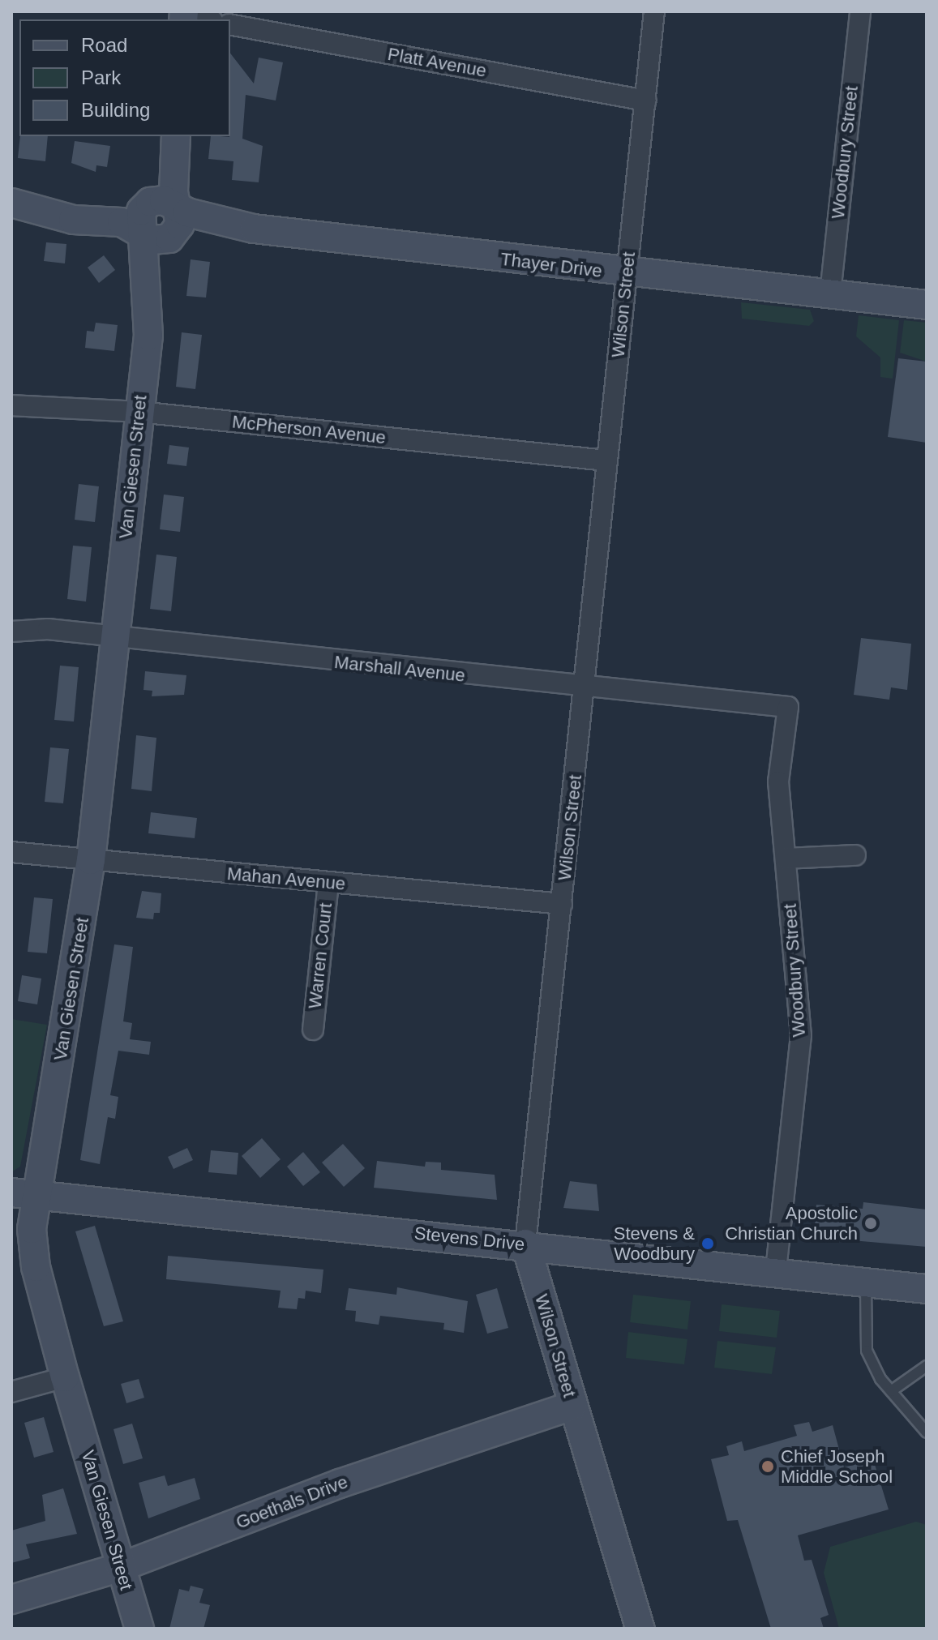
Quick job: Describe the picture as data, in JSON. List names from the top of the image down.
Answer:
{
  "streets": {
    "street": [
      "Platt Avenue",
      "Woodbury Street",
      "Thayer Drive",
      "Wilson Street",
      "McPherson Avenue",
      "Van Giesen Street",
      "Marshall Avenue",
      "Mahan Avenue",
      "Warren Court",
      "Stevens Drive",
      "Goethals Drive"
    ]
  },
  "crossings": [
    ["Platt Avenue", "Wilson Street"],
    ["Woodbury Street", "Thayer Drive"],
    ["Woodbury Street", "Marshall Avenue"],
    ["Woodbury Street", "Stevens Drive"],
    ["Thayer Drive", "Wilson Street"],
    ["Thayer Drive", "Van Giesen Street"],
    ["Wilson Street", "McPherson Avenue"],
    ["Wilson Street", "Marshall Avenue"],
    ["Wilson Street", "Mahan Avenue"],
    ["Wilson Street", "Stevens Drive"],
    ["Wilson Street", "Goethals Drive"],
    ["McPherson Avenue", "Van Giesen Street"],
    ["Van Giesen Street", "Marshall Avenue"],
    ["Van Giesen Street", "Mahan Avenue"],
    ["Van Giesen Street", "Stevens Drive"],
    ["Van Giesen Street", "Goethals Drive"],
    ["Mahan Avenue", "Warren Court"]
  ],
  "places": ["Apostolic Christian Church", "Stevens & Woodbury", "Chief Joseph Middle School"],
  "legend": ["Road", "Park", "Building"]
}
